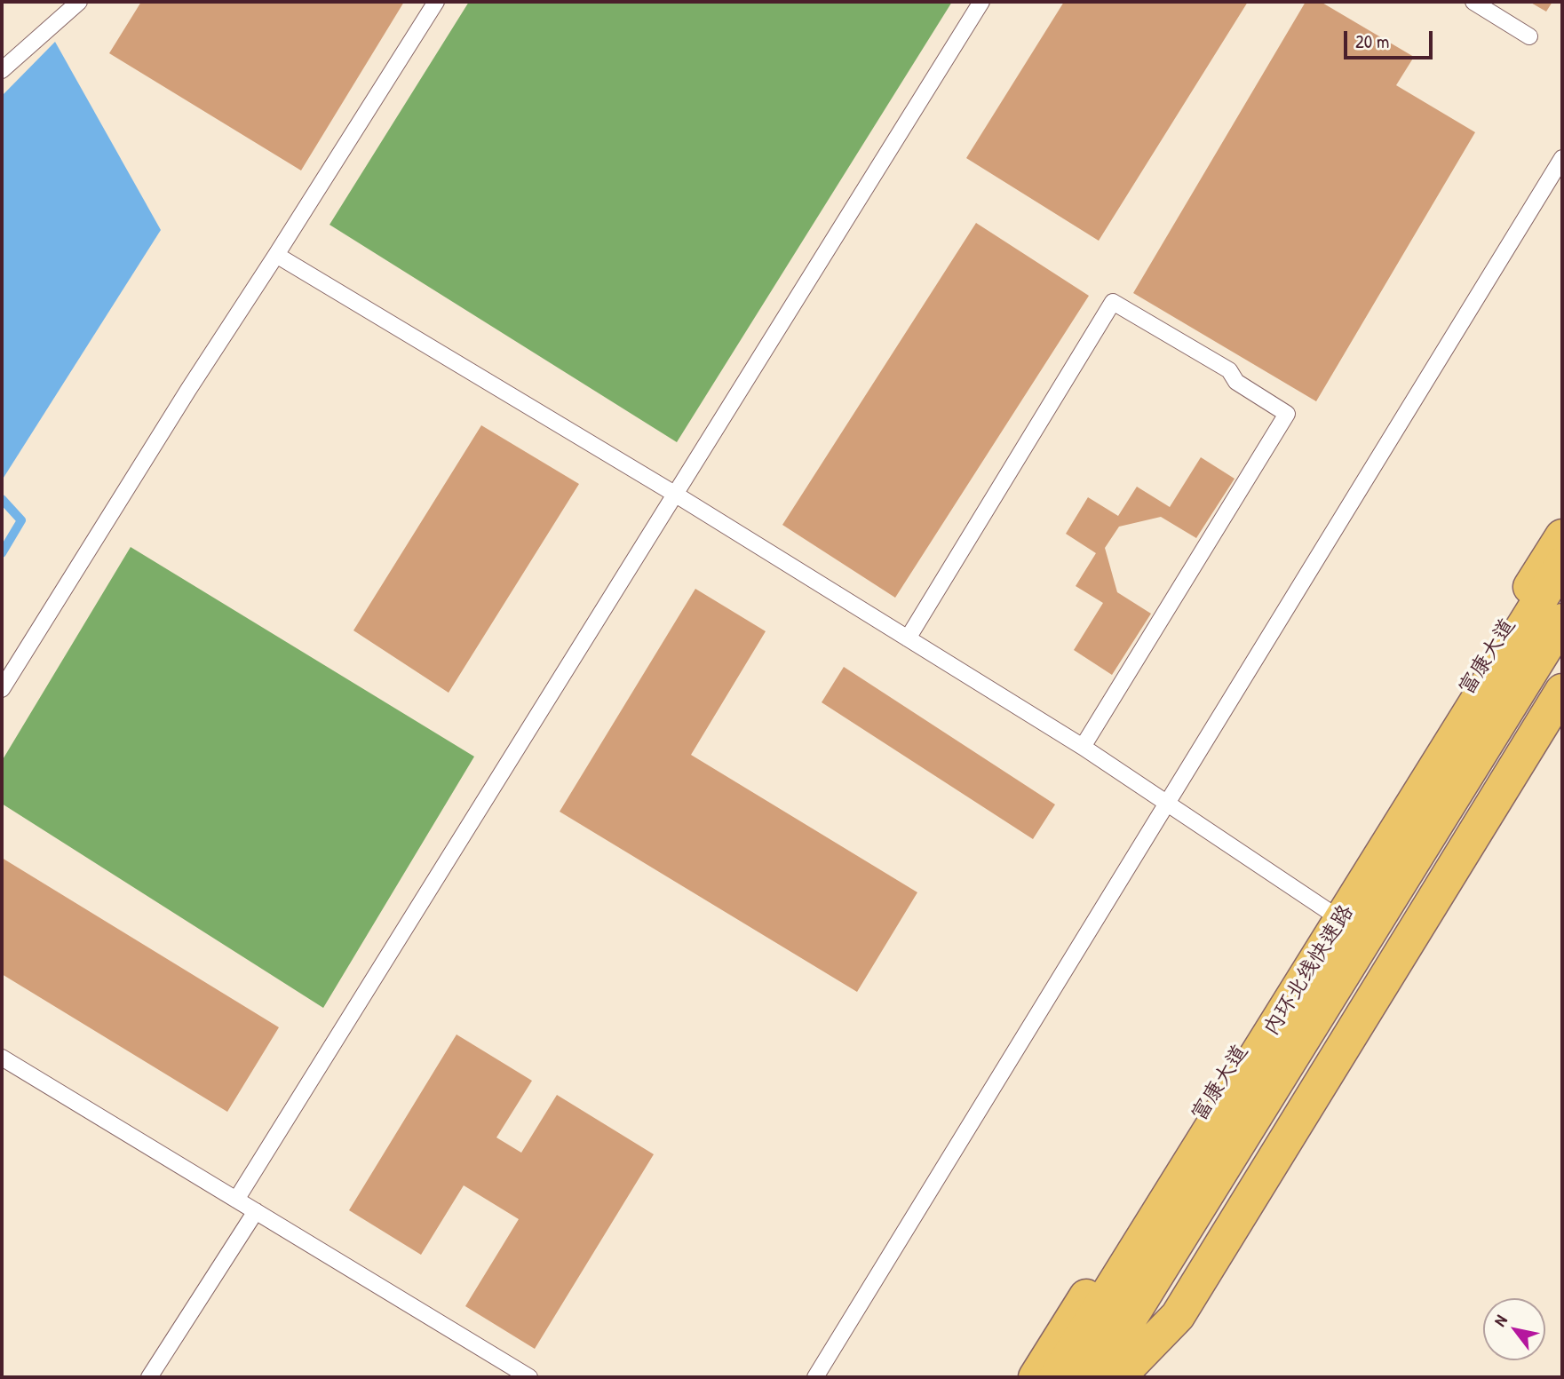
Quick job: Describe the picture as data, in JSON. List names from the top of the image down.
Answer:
{
  "streets": {
    "main road": ["富康大道", "内环北线快速路"]
  },
  "scale_bar": "20 m",
  "north": "top left"
}
